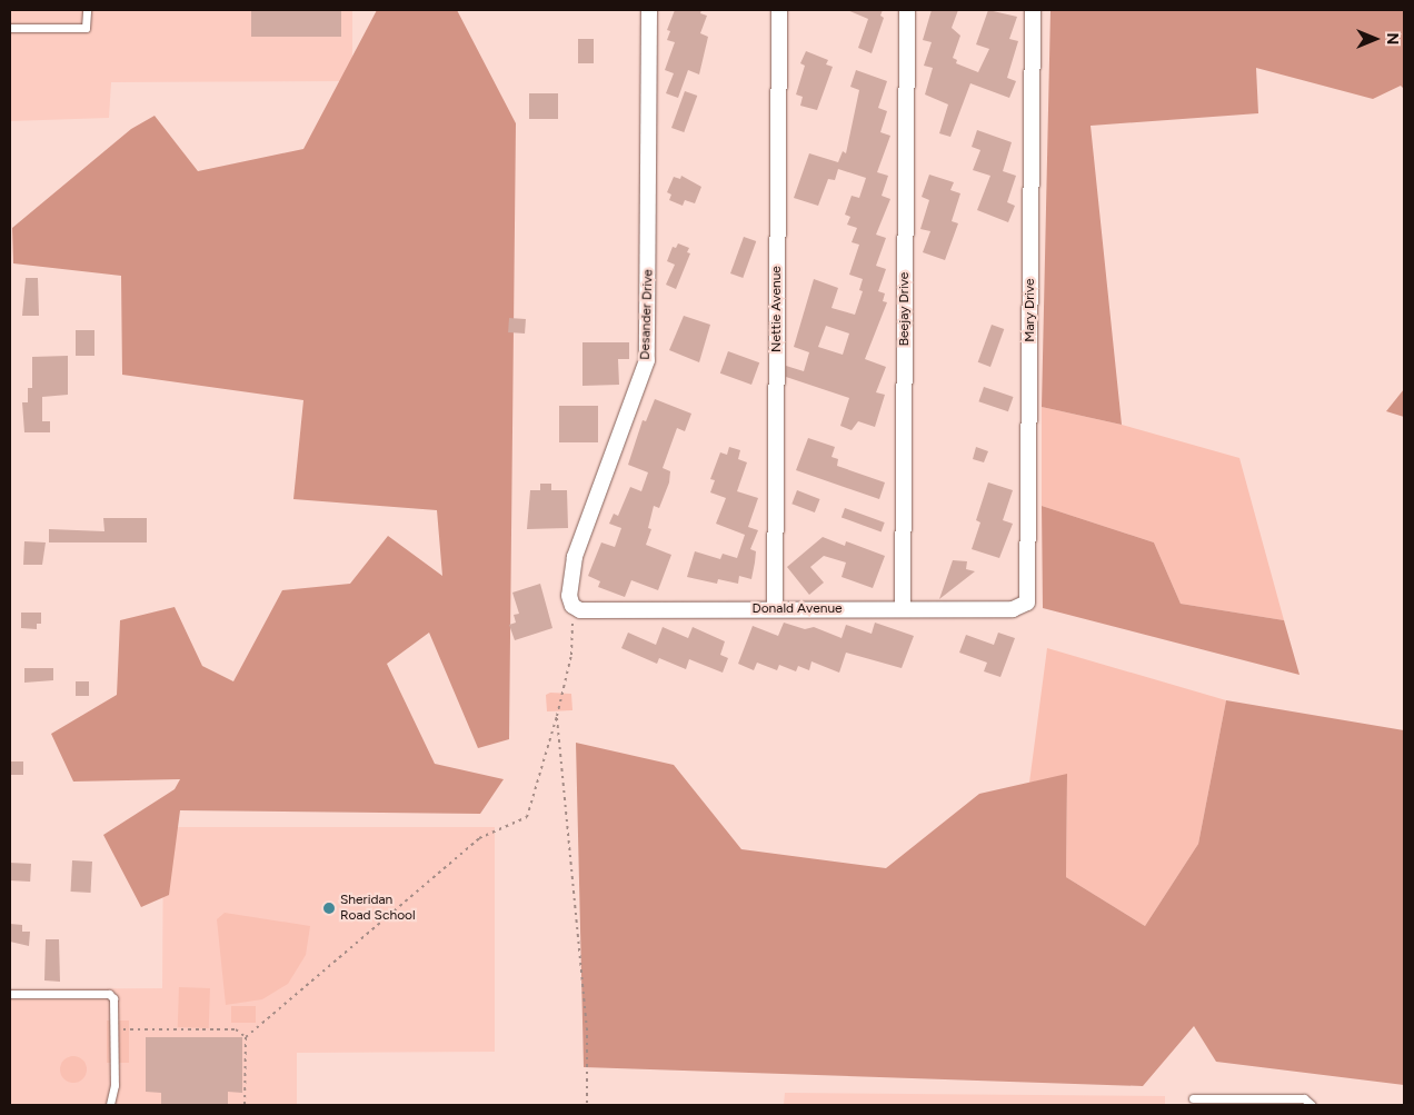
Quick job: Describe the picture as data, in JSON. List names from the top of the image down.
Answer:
{
  "streets": {
    "street": [
      "Nettie Avenue",
      "Beejay Drive",
      "Mary Drive",
      "Desander Drive",
      "Donald Avenue"
    ]
  },
  "crossings": [
    ["Nettie Avenue", "Donald Avenue"],
    ["Beejay Drive", "Donald Avenue"],
    ["Mary Drive", "Donald Avenue"],
    ["Desander Drive", "Donald Avenue"]
  ],
  "places": ["Sheridan Road School"],
  "north": "right"
}
